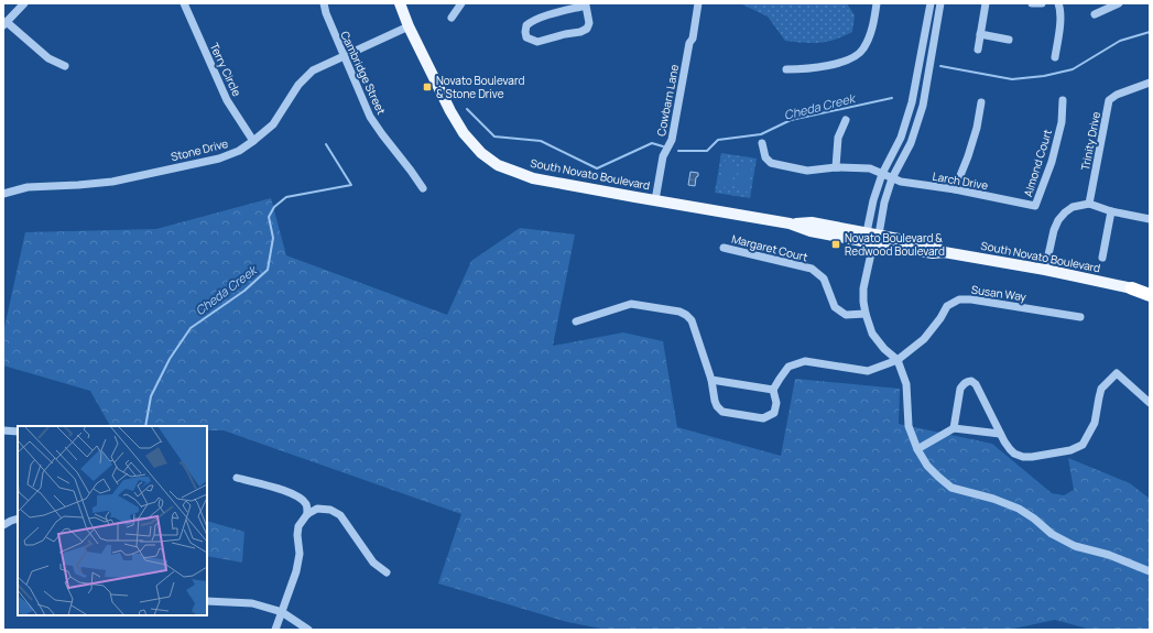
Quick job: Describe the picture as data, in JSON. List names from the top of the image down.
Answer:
{
  "streets": {
    "main road": ["South Novato Boulevard"],
    "street": [
      "Terry Circle",
      "Cambridge Street",
      "Cowbarn Lane",
      "Trinity Drive",
      "Stone Drive",
      "Almond Court",
      "Larch Drive",
      "Margaret Court",
      "Susan Way"
    ]
  },
  "crossings": [
    ["Terry Circle", "Stone Drive"],
    ["Cambridge Street", "Stone Drive"],
    ["Cowbarn Lane", "South Novato Boulevard"],
    ["Stone Drive", "South Novato Boulevard"],
    ["Almond Court", "Larch Drive"]
  ],
  "water": ["Cheda Creek"],
  "places": {
    "transit": ["Novato Boulevard & Stone Drive", "Novato Boulevard & Redwood Boulevard"]
  }
}
